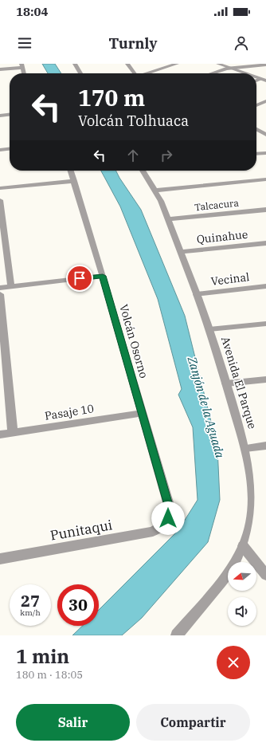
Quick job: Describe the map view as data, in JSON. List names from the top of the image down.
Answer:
{
  "streets": {
    "street": [
      "Talcacura",
      "Quinahue",
      "Vecinal",
      "Volcán Osorno",
      "Avenida El Parque",
      "Pasaje 10",
      "Punitaqui"
    ]
  },
  "crossings": [
    ["Talcacura", "Avenida El Parque"],
    ["Quinahue", "Avenida El Parque"],
    ["Vecinal", "Avenida El Parque"],
    ["Volcán Osorno", "Pasaje 10"],
    ["Volcán Osorno", "Punitaqui"]
  ],
  "water": ["Zanjón de la Aguada"],
  "north": "left",
  "page": {
    "status": "18:04",
    "header": "Turnly",
    "turn": ["170 m", "Volcán Tolhuaca"],
    "speed": "27 km/h",
    "limit": "30",
    "heading": ["1 min", "180 m · 18:05"],
    "buttons": ["Salir", "Compartir"]
  }
}
